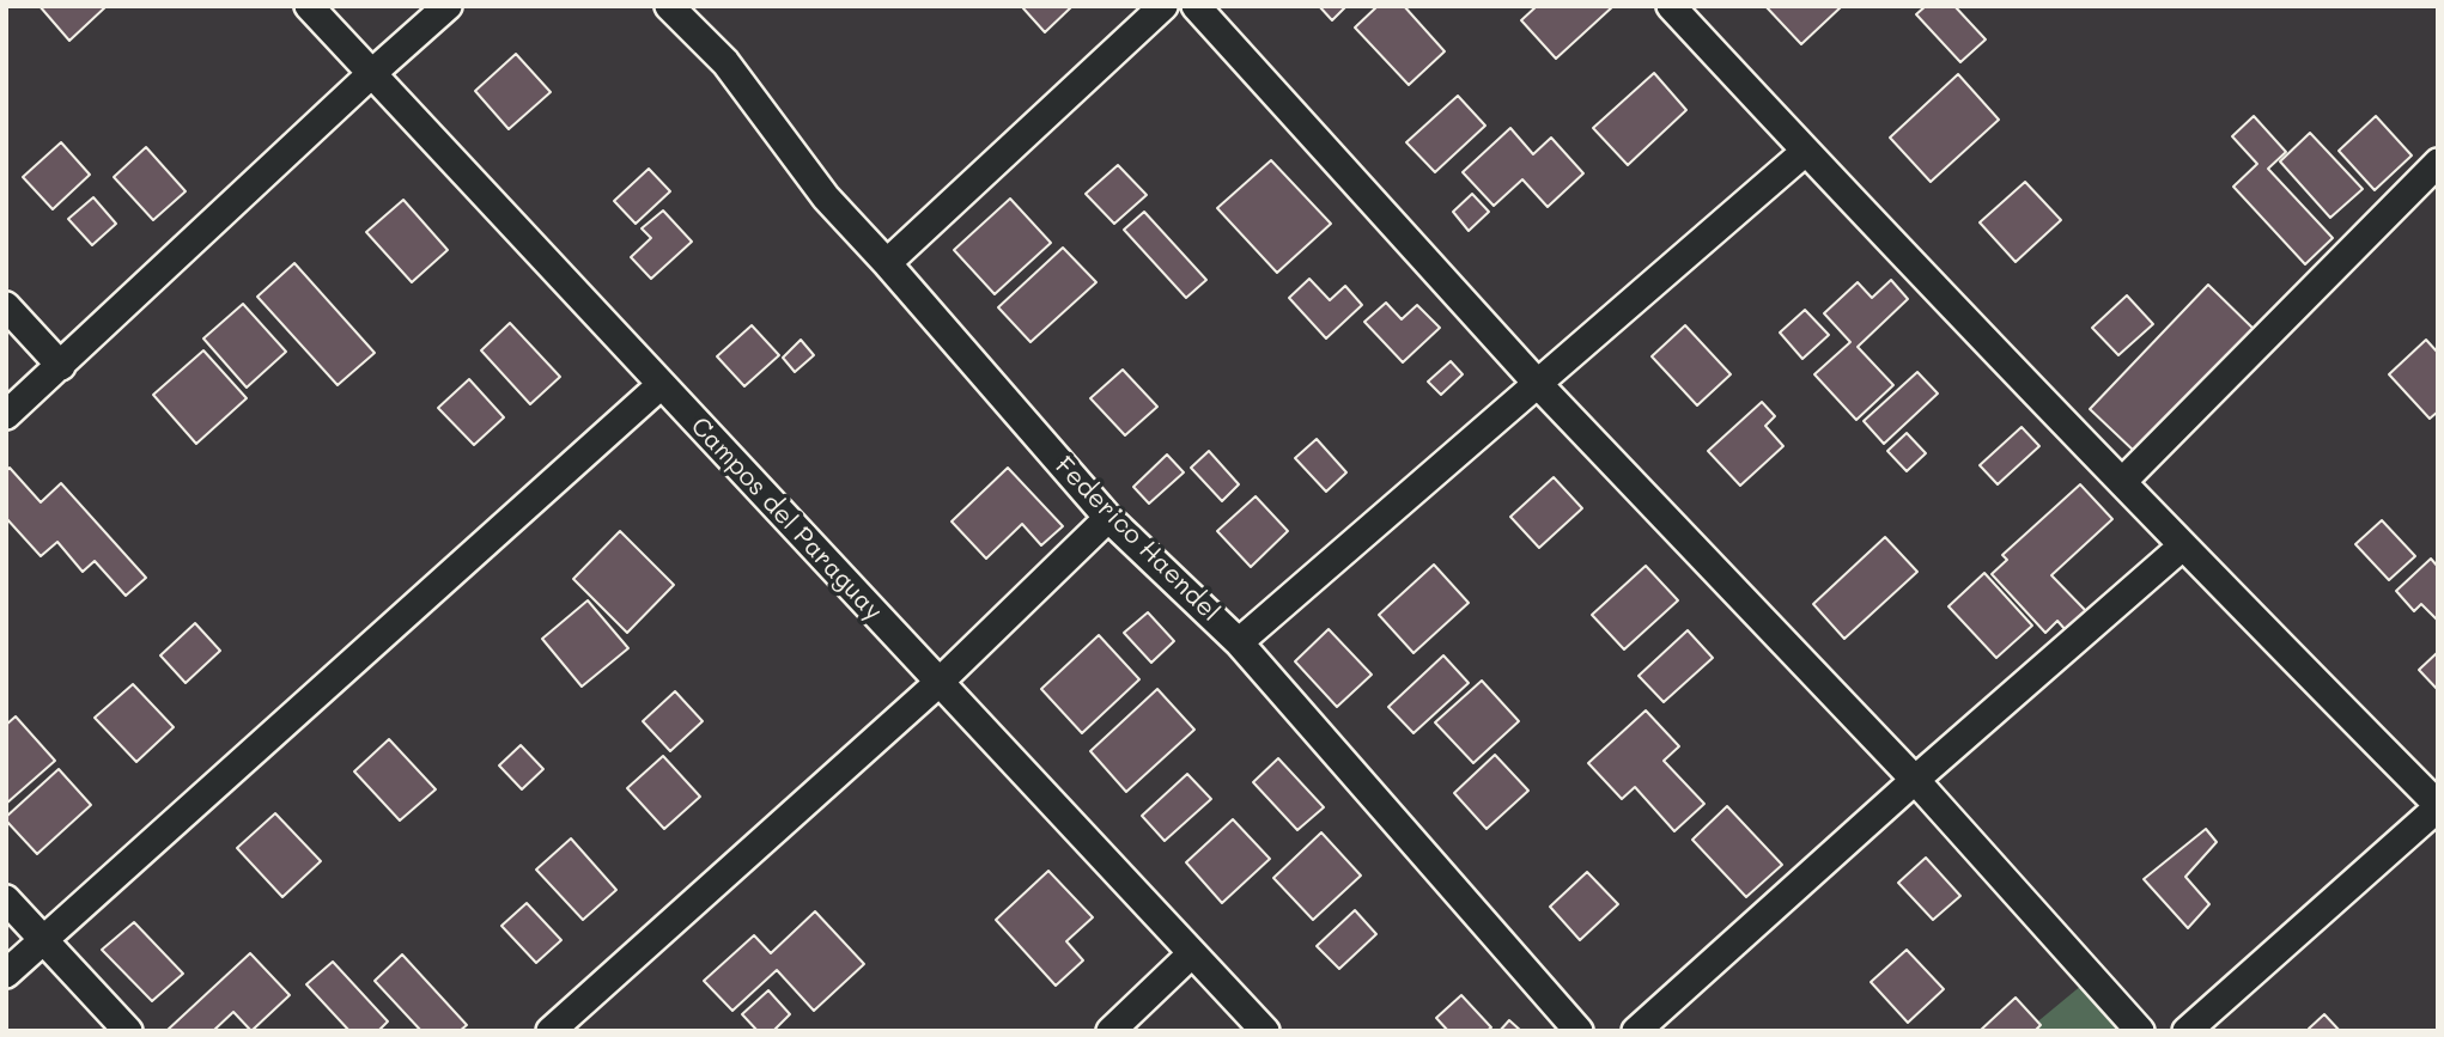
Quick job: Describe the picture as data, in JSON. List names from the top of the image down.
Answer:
{
  "streets": {
    "street": ["Campos del Paraguay", "Federico Haendel"]
  }
}
